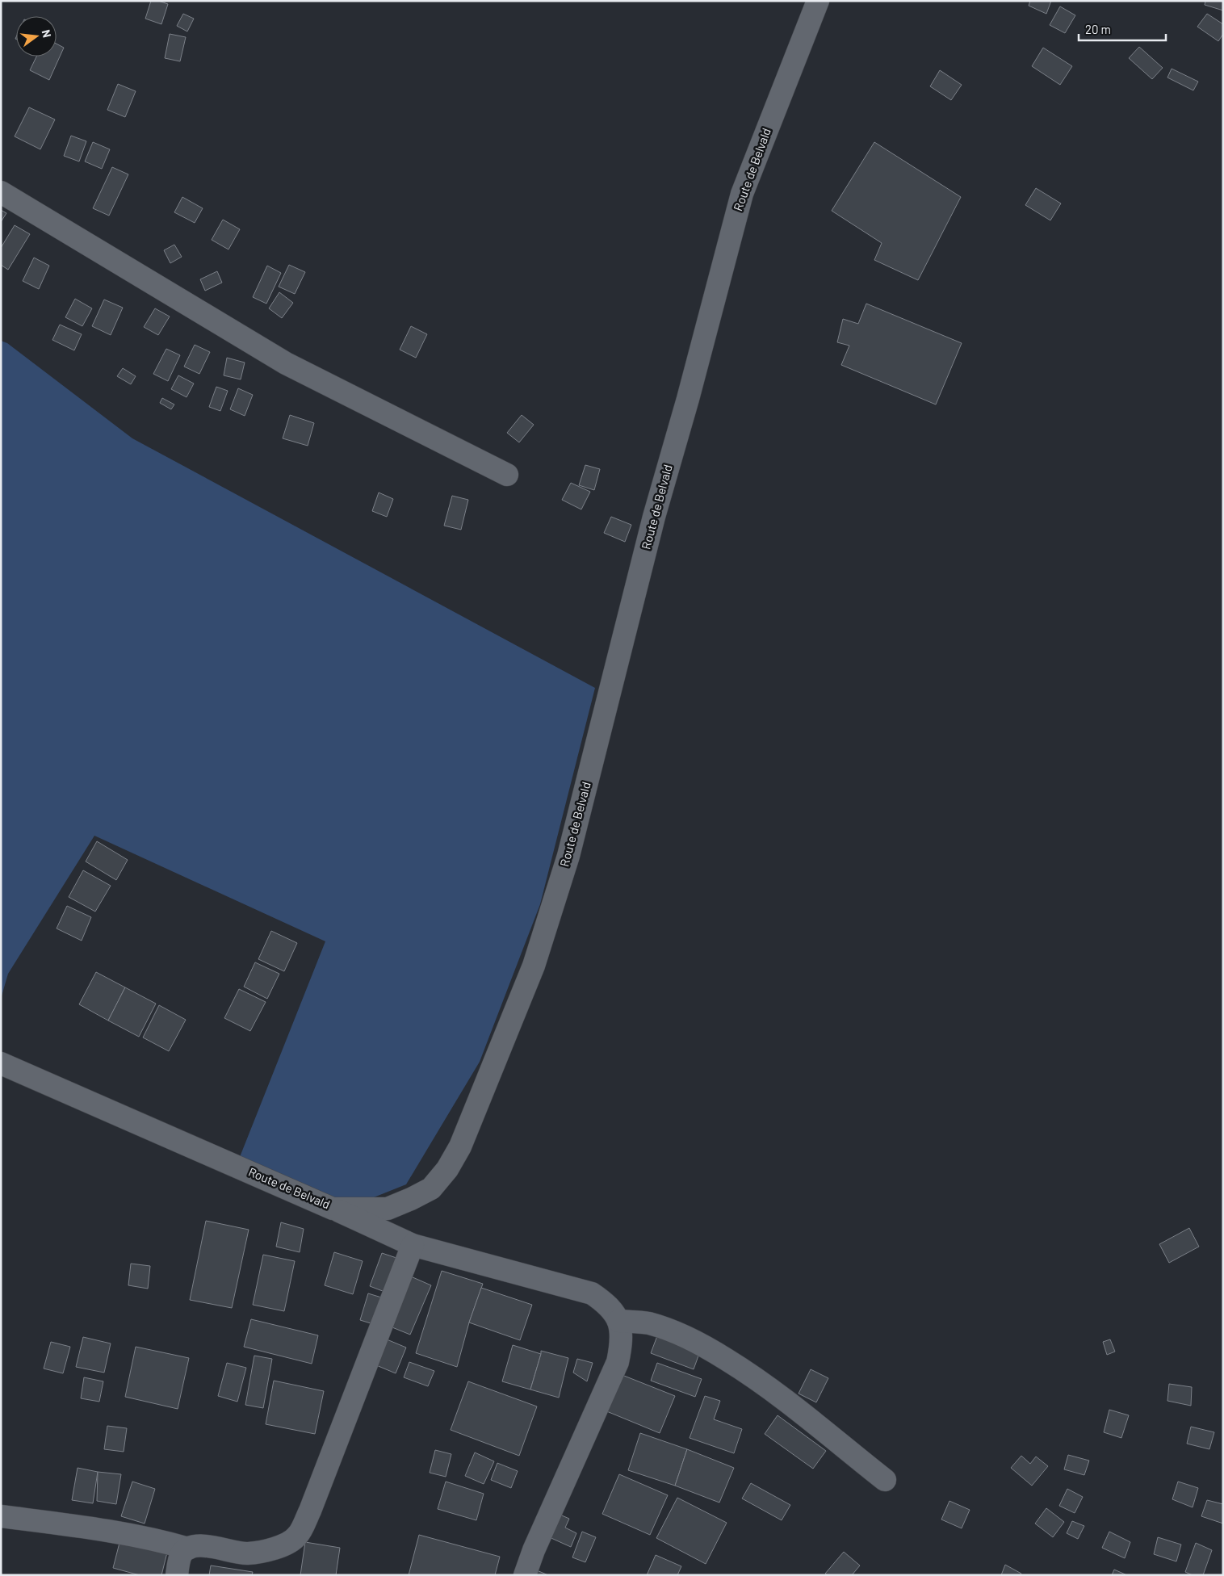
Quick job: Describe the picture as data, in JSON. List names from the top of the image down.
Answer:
{
  "streets": {
    "street": ["Route de Belvald"]
  },
  "scale_bar": "20 m",
  "north": "right"
}
